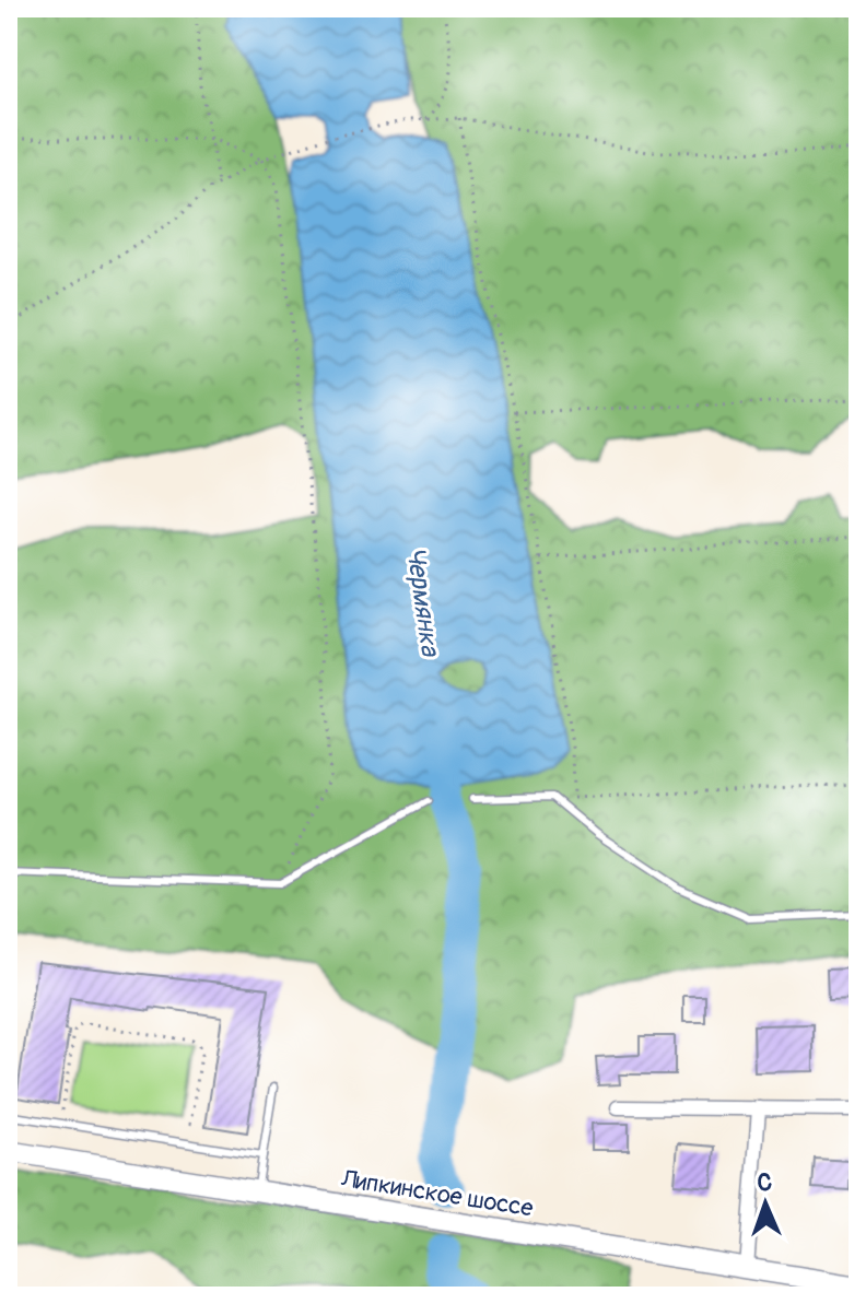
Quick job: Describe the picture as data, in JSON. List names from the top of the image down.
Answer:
{
  "streets": {
    "street": ["Липкинское шоссе"]
  },
  "water": ["Чермянка"],
  "north": "top"
}
